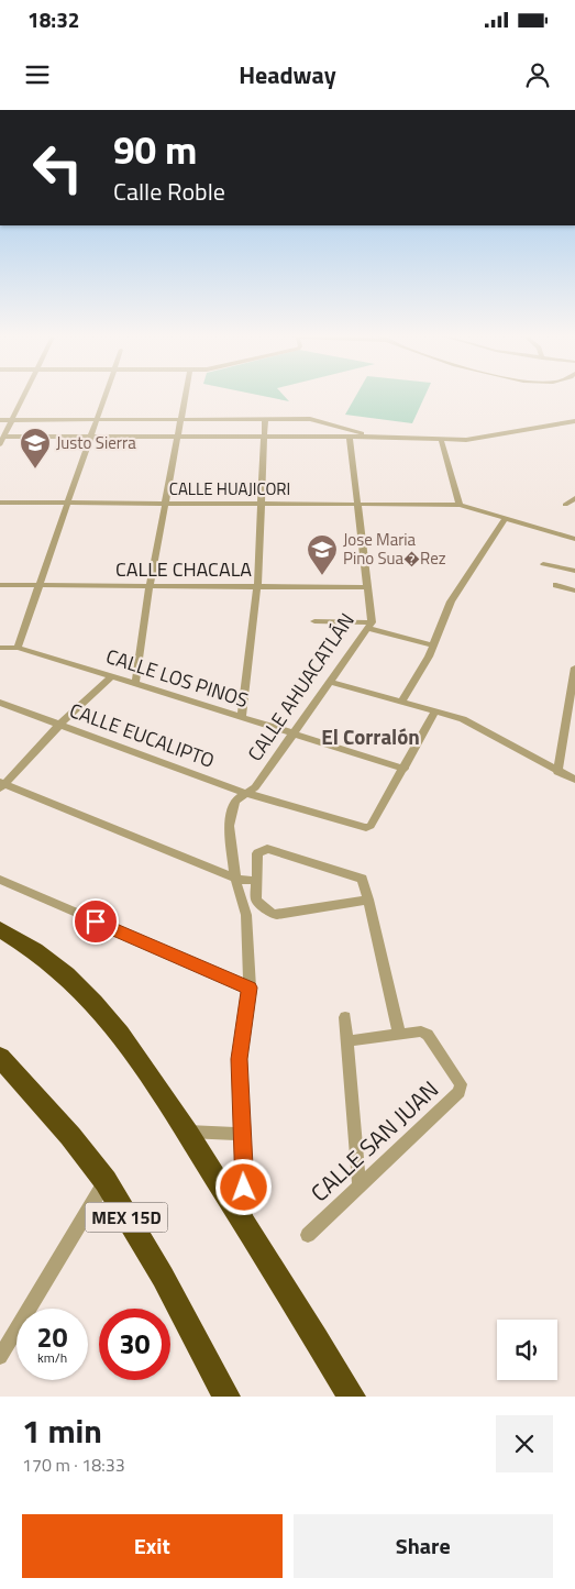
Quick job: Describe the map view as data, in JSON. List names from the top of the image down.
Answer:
{
  "streets": {
    "highway": ["MEX 15D"],
    "street": [
      "CALLE HUAJICORI",
      "CALLE CHACALA",
      "CALLE LOS PINOS",
      "CALLE AHUACATLÁN",
      "CALLE EUCALIPTO",
      "CALLE SAN JUAN"
    ]
  },
  "crossings": [
    ["CALLE HUAJICORI", "CALLE AHUACATLÁN"],
    ["CALLE CHACALA", "CALLE AHUACATLÁN"],
    ["CALLE LOS PINOS", "CALLE AHUACATLÁN"],
    ["CALLE LOS PINOS", "CALLE EUCALIPTO"],
    ["CALLE AHUACATLÁN", "CALLE EUCALIPTO"]
  ],
  "districts": ["El Corralón"],
  "places": {
    "school or university": ["Justo Sierra", "Jose Maria Pino Sua�Rez"]
  },
  "page": {
    "status": "18:32",
    "header": "Headway",
    "turn": ["90 m", "Calle Roble"],
    "speed": "20 km/h",
    "limit": "30",
    "heading": ["1 min", "170 m · 18:33"],
    "buttons": ["Exit", "Share"]
  }
}
